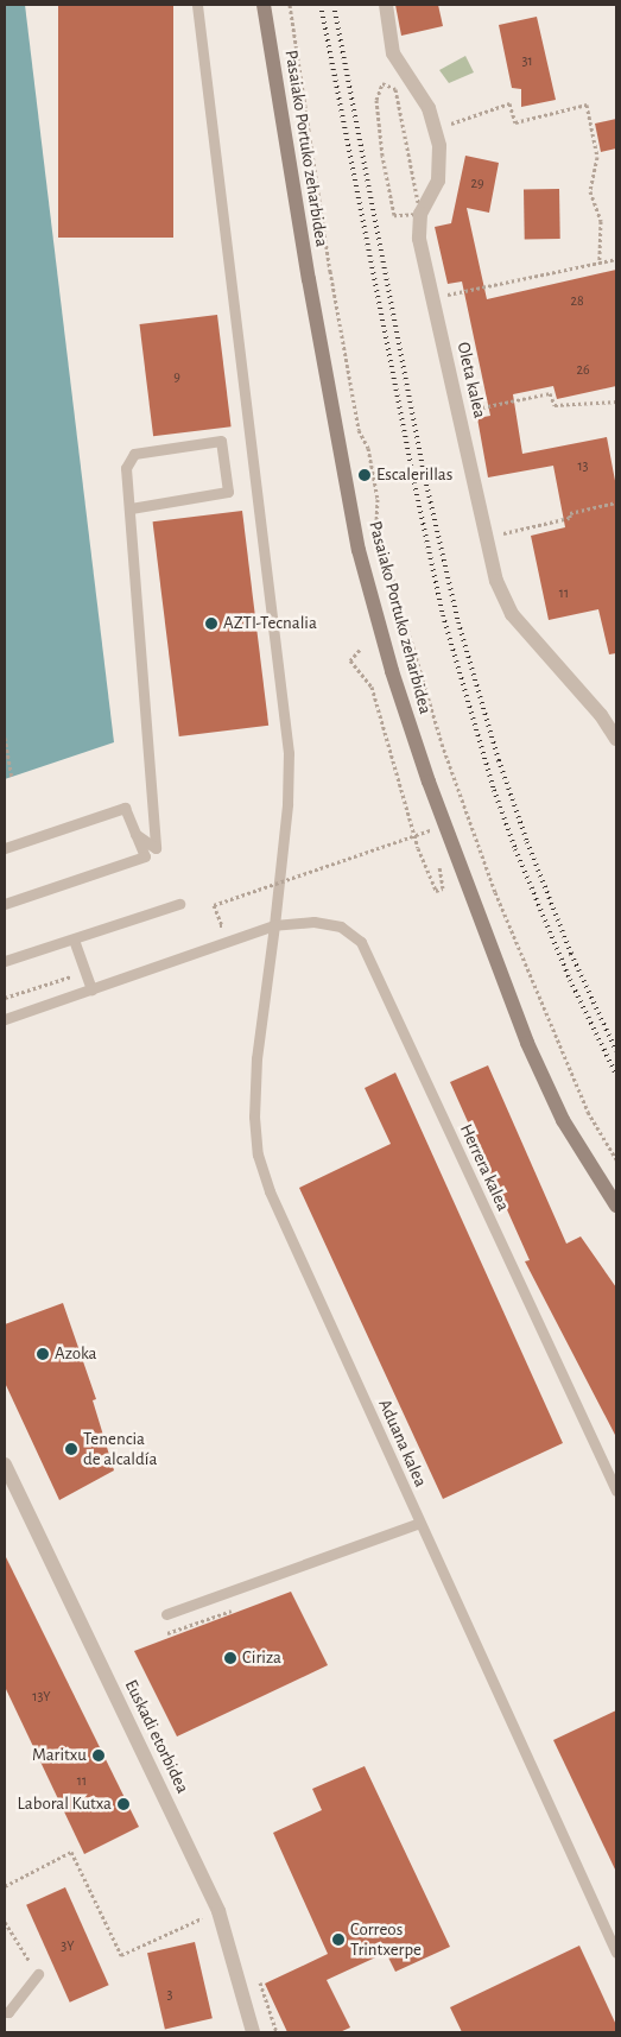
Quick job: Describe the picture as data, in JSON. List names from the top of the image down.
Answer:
{
  "streets": {
    "main road": ["Pasaiako Portuko zeharbidea"],
    "street": ["Oleta kalea", "Euskadi etorbidea"],
    "lane": ["Herrera kalea", "Aduana kalea"]
  },
  "crossings": [
    ["Herrera kalea", "Aduana kalea"]
  ],
  "places": [
    "Escalerillas",
    "AZTI-Tecnalia",
    "Azoka",
    "Tenencia de alcaldía",
    "Ciriza",
    "Maritxu",
    "Laboral Kutxa",
    "Correos Trintxerpe"
  ],
  "house_numbers": [
    "31",
    "29",
    "28",
    "26",
    "9",
    "13",
    "11",
    "13Y",
    "11",
    "3Y",
    "3"
  ]
}
